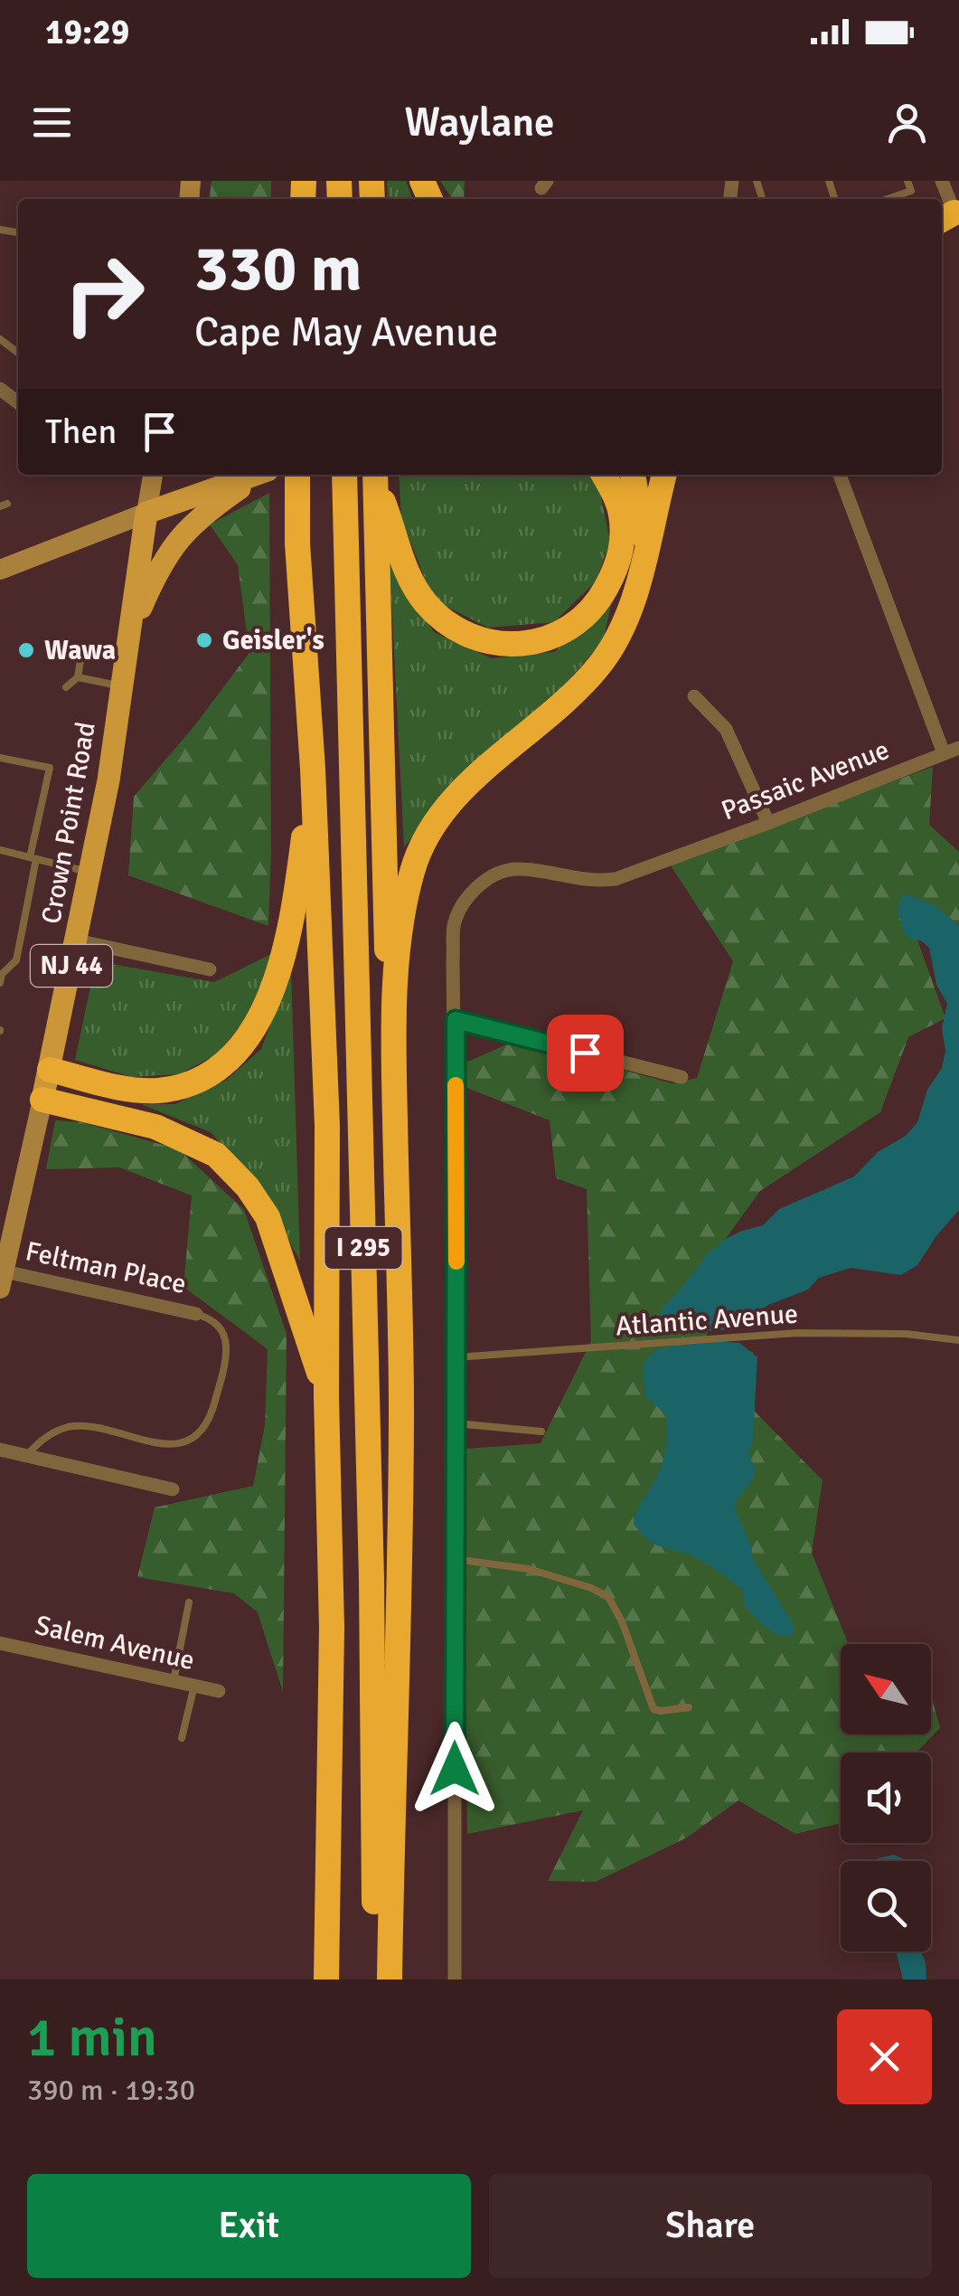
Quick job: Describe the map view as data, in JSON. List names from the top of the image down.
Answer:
{
  "streets": {
    "highway": ["I 295"],
    "main road": ["Crown Point Road", "NJ 44"],
    "street": ["Passaic Avenue", "Feltman Place", "Salem Avenue"],
    "lane": ["Atlantic Avenue"]
  },
  "crossings": [
    ["Crown Point Road", "Feltman Place"]
  ],
  "places": ["Geisler's", "Wawa"],
  "north": "top left",
  "page": {
    "status": "19:29",
    "header": "Waylane",
    "turn": ["330 m", "Cape May Avenue"],
    "then": "Then",
    "heading": ["1 min", "390 m · 19:30"],
    "buttons": ["Exit", "Share"]
  }
}
